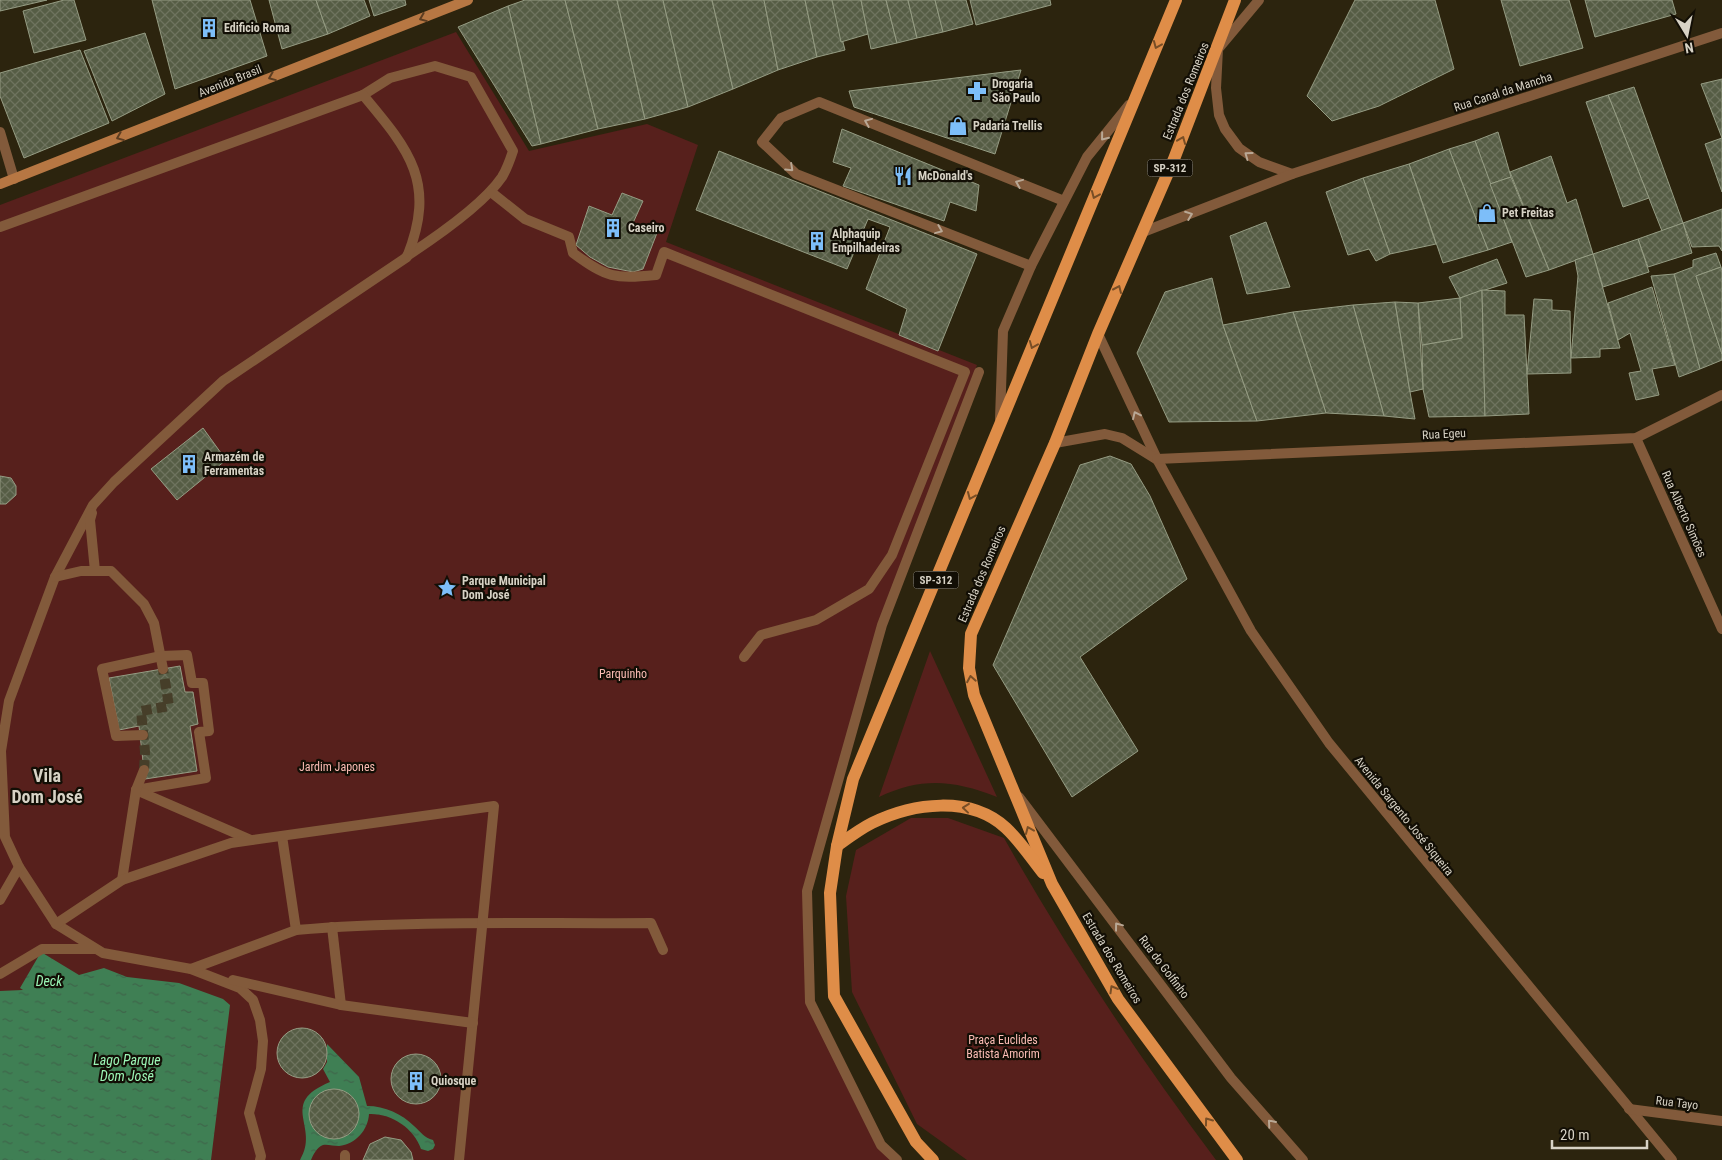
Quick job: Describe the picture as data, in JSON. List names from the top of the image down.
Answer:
{
  "streets": {
    "main road": ["Estrada dos Romeiros", "SP-312"],
    "street": [
      "Avenida Brasil",
      "Rua Canal da Mancha",
      "Rua Egeu",
      "Rua Alberto Simões",
      "Avenida Sargento José Siqueira",
      "Rua do Golfinho",
      "Rua Tayo"
    ]
  },
  "crossings": [
    ["Estrada dos Romeiros", "Rua Canal da Mancha"],
    ["Estrada dos Romeiros", "Avenida Sargento José Siqueira"],
    ["Estrada dos Romeiros", "Rua do Golfinho"],
    ["Rua Egeu", "Rua Alberto Simões"],
    ["Rua Egeu", "Avenida Sargento José Siqueira"],
    ["Avenida Sargento José Siqueira", "Rua Tayo"]
  ],
  "one_way": ["Rua do Golfinho"],
  "districts": ["Vila Dom José"],
  "water": ["Deck", "Lago Parque Dom José"],
  "parks": ["Parquinho", "Jardim Japones", "Praça Euclides Batista Amorim"],
  "places": {
    "building": [
      "Edificio Roma",
      "Caseiro",
      "Alphaquip Empilhadeiras",
      "Armazém de Ferramentas",
      "Quiosque"
    ],
    "pharmacy": ["Drogaria São Paulo"],
    "shop": ["Padaria Trellis", "Pet Freitas"],
    "restaurant": ["McDonald's"],
    "place": ["Parque Municipal Dom José"]
  },
  "scale_bar": "20 m",
  "north": "bottom"
}
